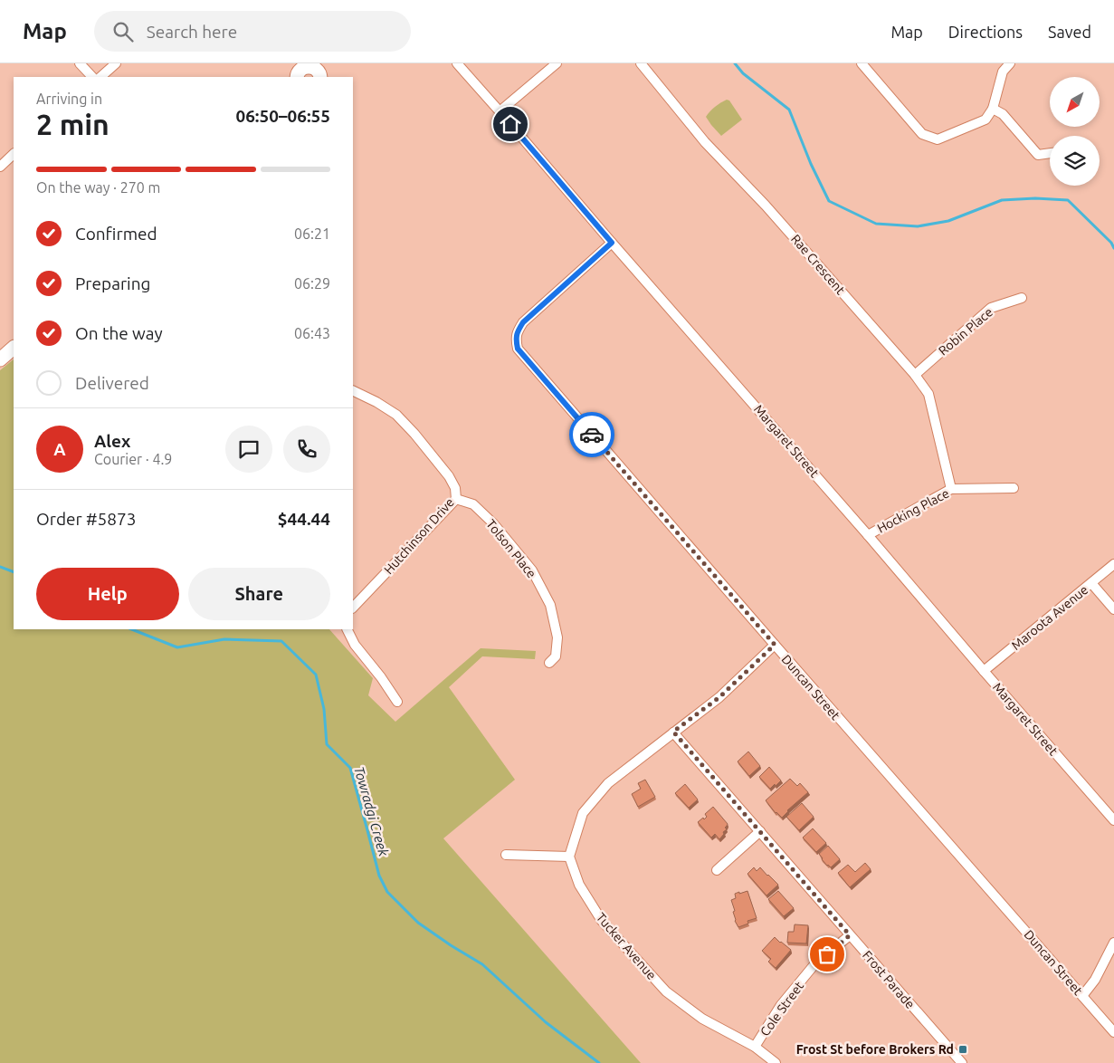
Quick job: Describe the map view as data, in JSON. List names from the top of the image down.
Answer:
{
  "streets": {
    "street": [
      "Rae Crescent",
      "Robin Place",
      "Margaret Street",
      "Hocking Place",
      "Hutchinson Drive",
      "Tolson Place",
      "Maroota Avenue",
      "Duncan Street",
      "Tucker Avenue",
      "Frost Parade",
      "Cole Street"
    ]
  },
  "crossings": [
    ["Rae Crescent", "Robin Place"],
    ["Rae Crescent", "Hocking Place"],
    ["Margaret Street", "Hocking Place"],
    ["Margaret Street", "Maroota Avenue"],
    ["Margaret Street", "Duncan Street"],
    ["Hutchinson Drive", "Tolson Place"],
    ["Tucker Avenue", "Cole Street"],
    ["Frost Parade", "Cole Street"]
  ],
  "water": ["Towradgi Creek"],
  "places": {
    "transit": ["Frost St before Brokers Rd"]
  },
  "north": "bottom left",
  "page": {
    "header": "Map",
    "search": "Search here",
    "nav": ["Map", "Directions", "Saved"],
    "heading": ["2 min", "Arriving in", "06:50–06:55"],
    "panel": [
      "Alex",
      "Courier · 4.9",
      "Order #5873",
      "$44.44"
    ],
    "bar": "On the way · 270 m",
    "list": [
      ["Confirmed", "06:21"],
      ["Preparing", "06:29"],
      ["On the way", "06:43"],
      "Delivered"
    ],
    "round": "A",
    "buttons": ["Help", "Share"]
  }
}
